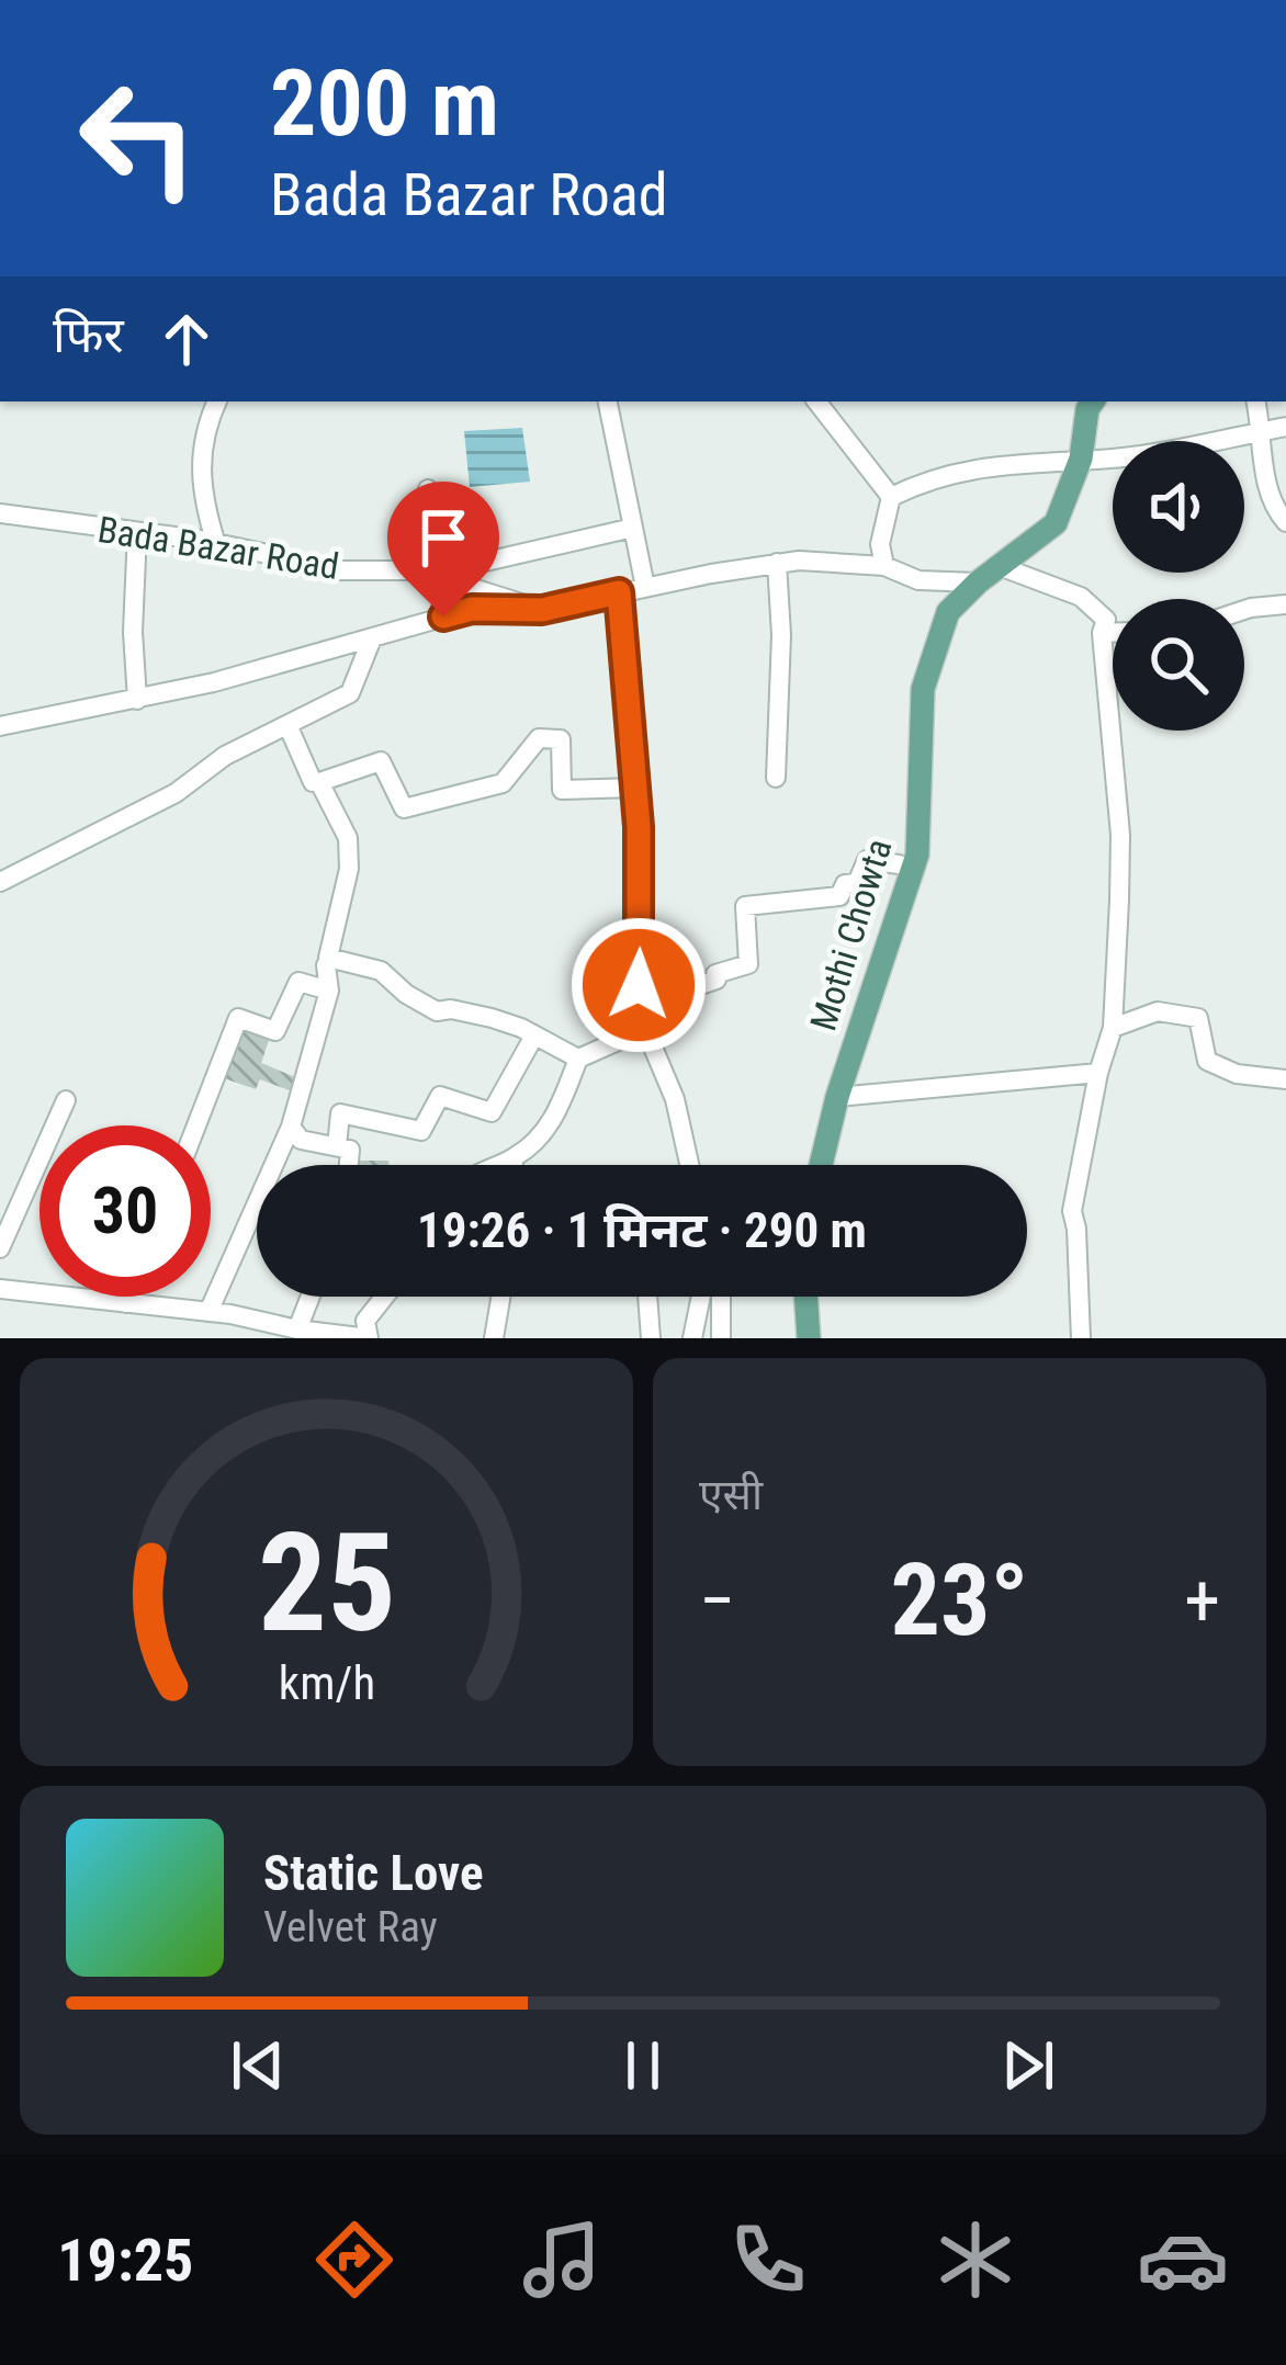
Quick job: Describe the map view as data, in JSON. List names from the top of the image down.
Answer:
{
  "streets": {
    "main road": ["Mothi Chowta"],
    "street": ["Bada Bazar Road"]
  },
  "page": {
    "turn": ["200 m", "Bada Bazar Road"],
    "then": "फिर",
    "limit": "30",
    "trip": "19:26 · 1 मिनट · 290 m",
    "tile": "एसी",
    "heat": ["−", "23°", "+"],
    "song": ["Static Love", "Velvet Ray"],
    "tabs": "19:25",
    "gauge": ["25", "km/h"]
  }
}
